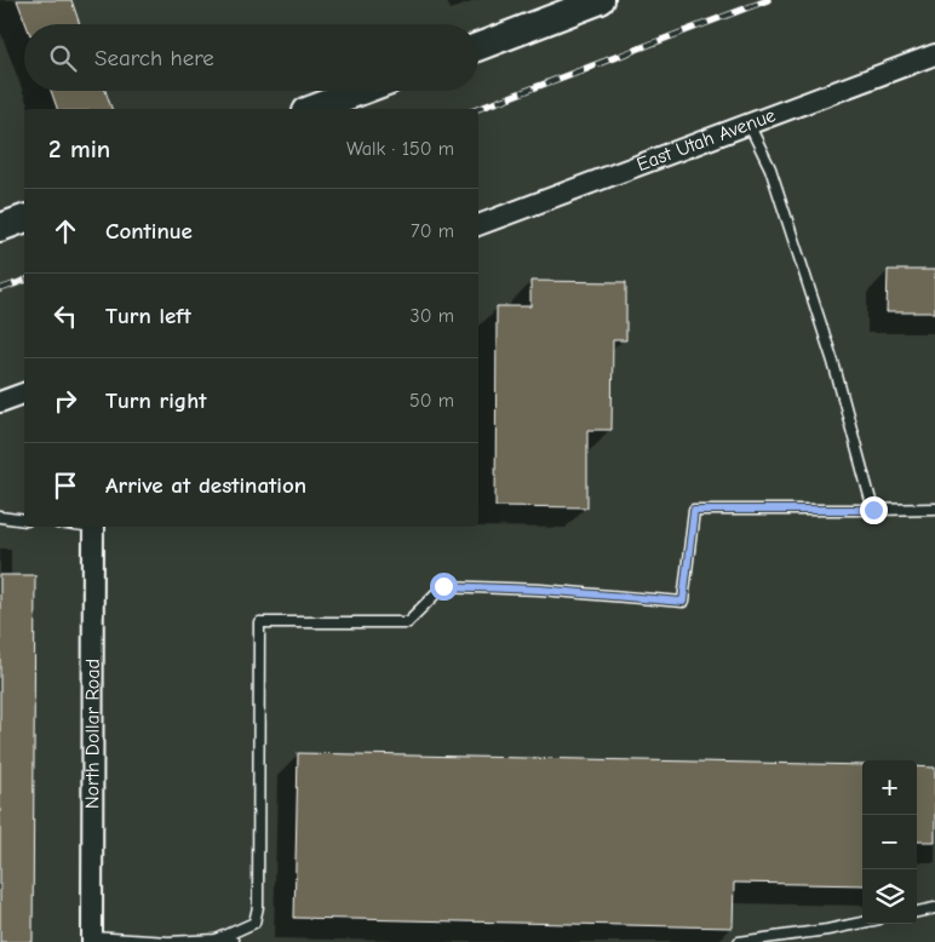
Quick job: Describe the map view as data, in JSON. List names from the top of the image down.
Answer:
{
  "streets": {
    "street": ["East Utah Avenue", "North Dollar Road"]
  },
  "page": {
    "search": "Search here",
    "heading": ["2 min", "Walk · 150 m"],
    "list": [
      ["Continue", "70 m"],
      ["Turn left", "30 m"],
      ["Turn right", "50 m"],
      "Arrive at destination"
    ],
    "map_buttons": ["+", "−"]
  }
}
